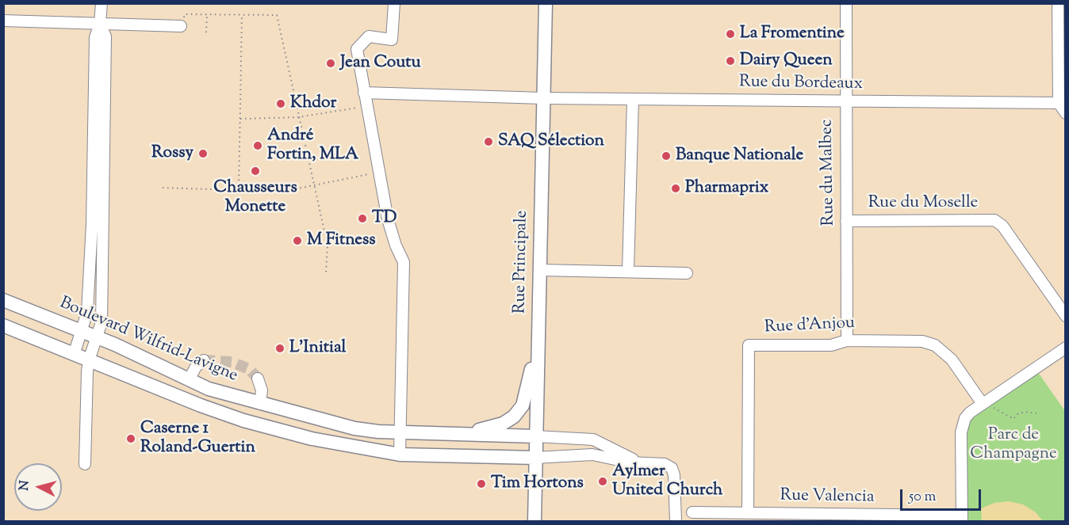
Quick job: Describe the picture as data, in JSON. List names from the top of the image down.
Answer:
{
  "streets": {
    "main road": ["Rue Principale", "Boulevard Wilfrid-Lavigne"],
    "street": [
      "Rue du Bordeaux",
      "Rue du Malbec",
      "Rue du Moselle",
      "Rue d'Anjou",
      "Rue Valencia"
    ]
  },
  "crossings": [
    ["Rue du Bordeaux", "Rue du Malbec"],
    ["Rue du Bordeaux", "Rue Principale"],
    ["Rue du Malbec", "Rue du Moselle"],
    ["Rue du Malbec", "Rue d'Anjou"],
    ["Rue Principale", "Boulevard Wilfrid-Lavigne"],
    ["Rue d'Anjou", "Rue Valencia"]
  ],
  "parks": ["Parc de Champagne"],
  "places": [
    "La Fromentine",
    "Dairy Queen",
    "Jean Coutu",
    "Khdor",
    "SAQ Sélection",
    "André Fortin, MLA",
    "Rossy",
    "Banque Nationale",
    "Chausseurs Monette",
    "Pharmaprix",
    "TD",
    "M Fitness",
    "L'Initial",
    "Caserne 1 Roland-Guertin",
    "Aylmer United Church",
    "Tim Hortons"
  ],
  "scale_bar": "50 m",
  "north": "left"
}
